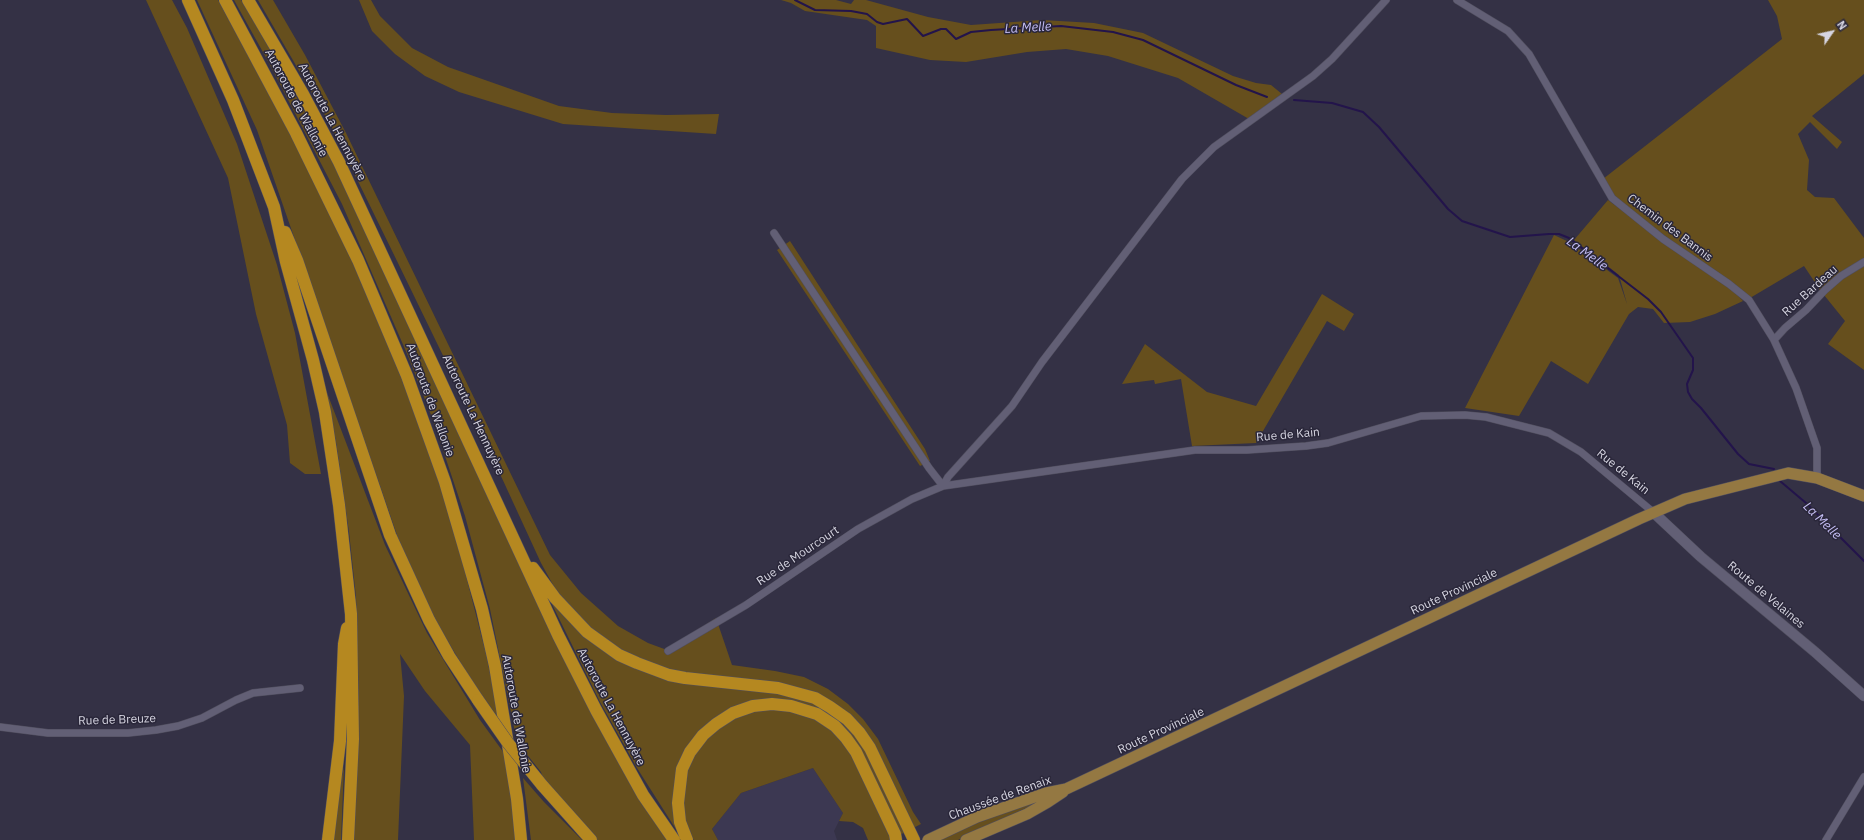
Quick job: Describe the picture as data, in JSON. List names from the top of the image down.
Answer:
{
  "streets": {
    "highway": ["Autoroute de Wallonie", "Autoroute La Hennuyère"],
    "main road": ["Route Provinciale", "Chaussée de Renaix"],
    "street": [
      "Chemin des Bannis",
      "Rue Bardeau",
      "Rue de Kain",
      "Rue de Mourcourt",
      "Route de Velaines",
      "Rue de Breuze"
    ]
  },
  "crossings": [
    ["Chemin des Bannis", "Rue Bardeau"],
    ["Chemin des Bannis", "Route Provinciale"],
    ["Rue de Kain", "Rue de Mourcourt"],
    ["Rue de Kain", "Route Provinciale"],
    ["Rue de Kain", "Route de Velaines"],
    ["Route Provinciale", "Route de Velaines"],
    ["Route Provinciale", "Chaussée de Renaix"]
  ],
  "water": ["La Melle"],
  "north": "top right"
}
